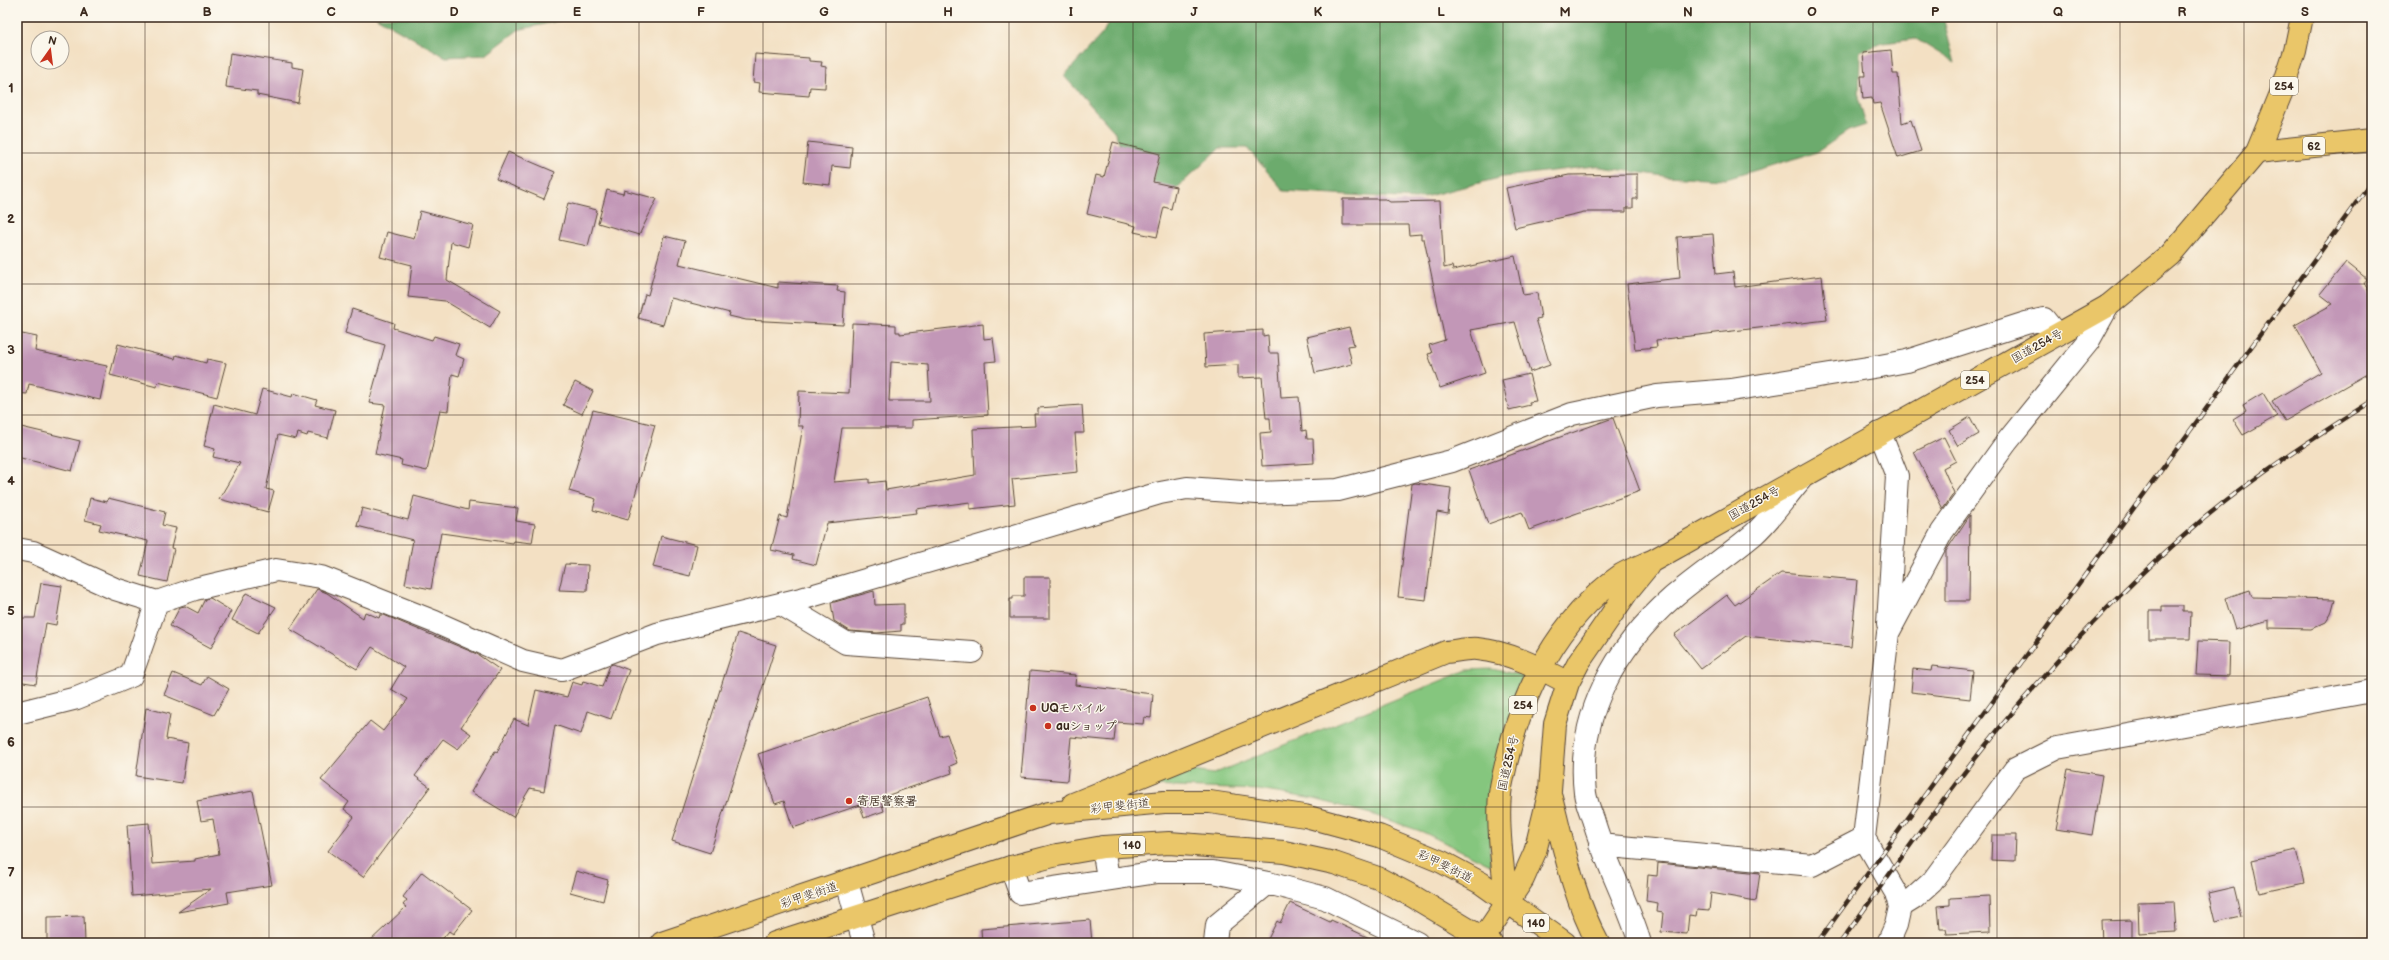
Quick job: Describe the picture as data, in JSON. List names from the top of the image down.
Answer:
{
  "streets": {
    "main road": [
      "254",
      "62",
      "国道254号",
      "彩甲斐街道",
      "140"
    ]
  },
  "crossings": [
    ["62", "国道254号"],
    ["国道254号", "彩甲斐街道"],
    ["国道254号", "140"]
  ],
  "places": ["UQモバイル", "auショップ", "寄居警察署"],
  "north": "top",
  "grid": {
    "columns": [
      "A",
      "B",
      "C",
      "D",
      "E",
      "F",
      "G",
      "H",
      "I",
      "J",
      "K",
      "L",
      "M",
      "N",
      "O",
      "P",
      "Q",
      "R",
      "S"
    ],
    "rows": [
      "1",
      "2",
      "3",
      "4",
      "5",
      "6",
      "7"
    ]
  }
}
